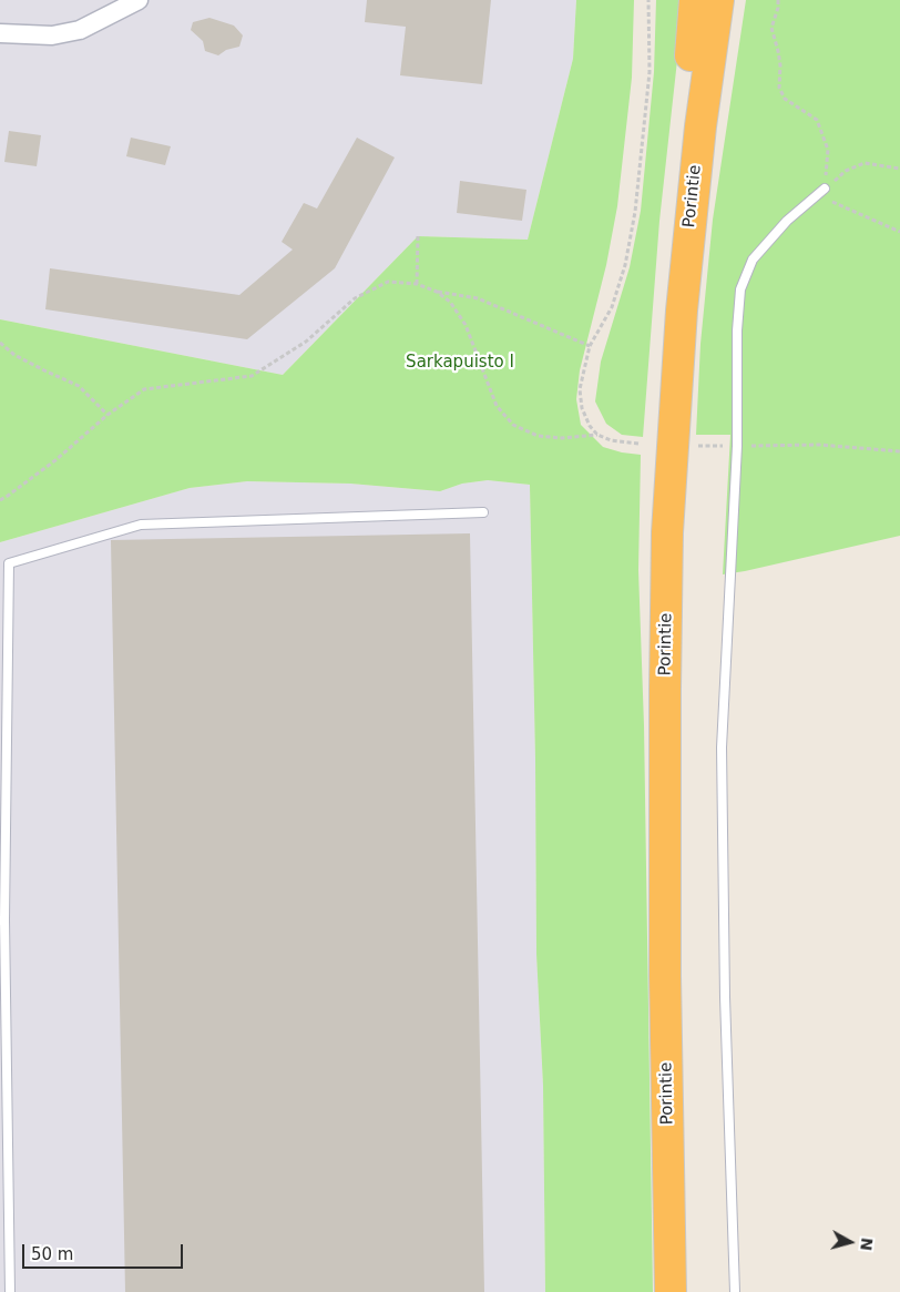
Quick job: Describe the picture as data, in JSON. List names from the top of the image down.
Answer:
{
  "streets": {
    "highway": ["Porintie"]
  },
  "parks": ["Sarkapuisto I"],
  "scale_bar": "50 m",
  "north": "right"
}
